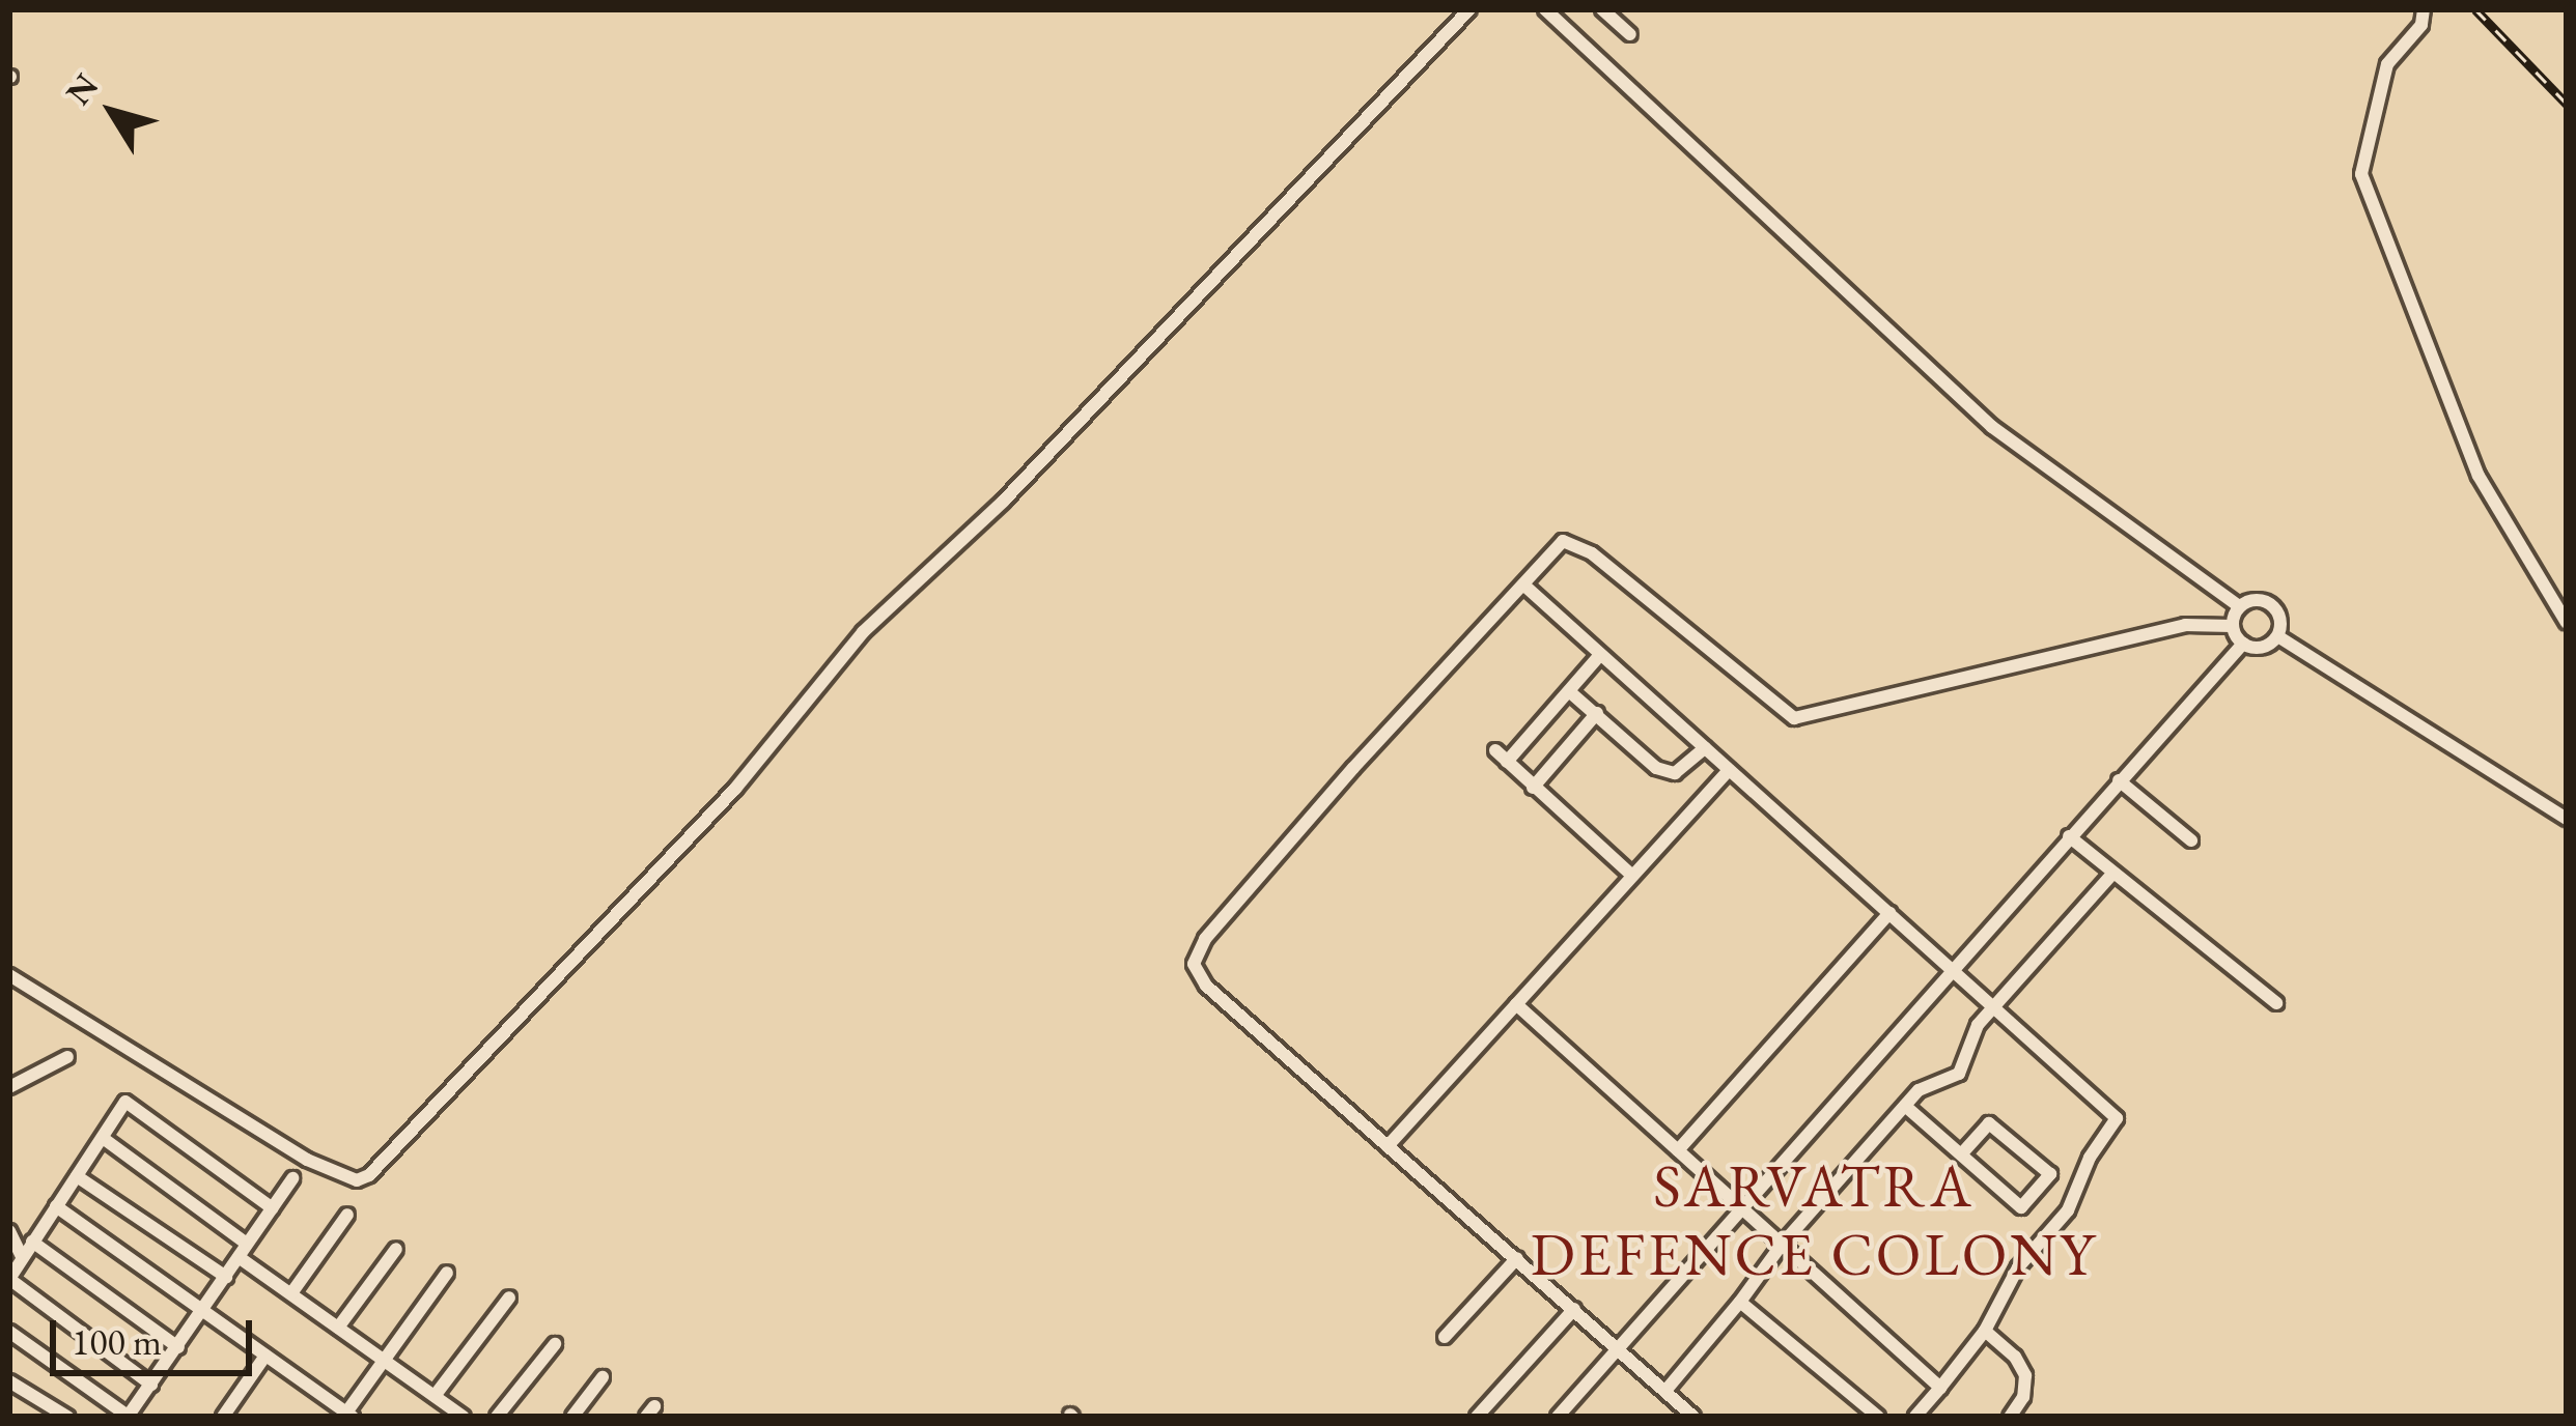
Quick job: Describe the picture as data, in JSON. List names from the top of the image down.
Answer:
{
  "districts": ["SARVATRA DEFENCE COLONY"],
  "scale_bar": "100 m",
  "north": "top left"
}
